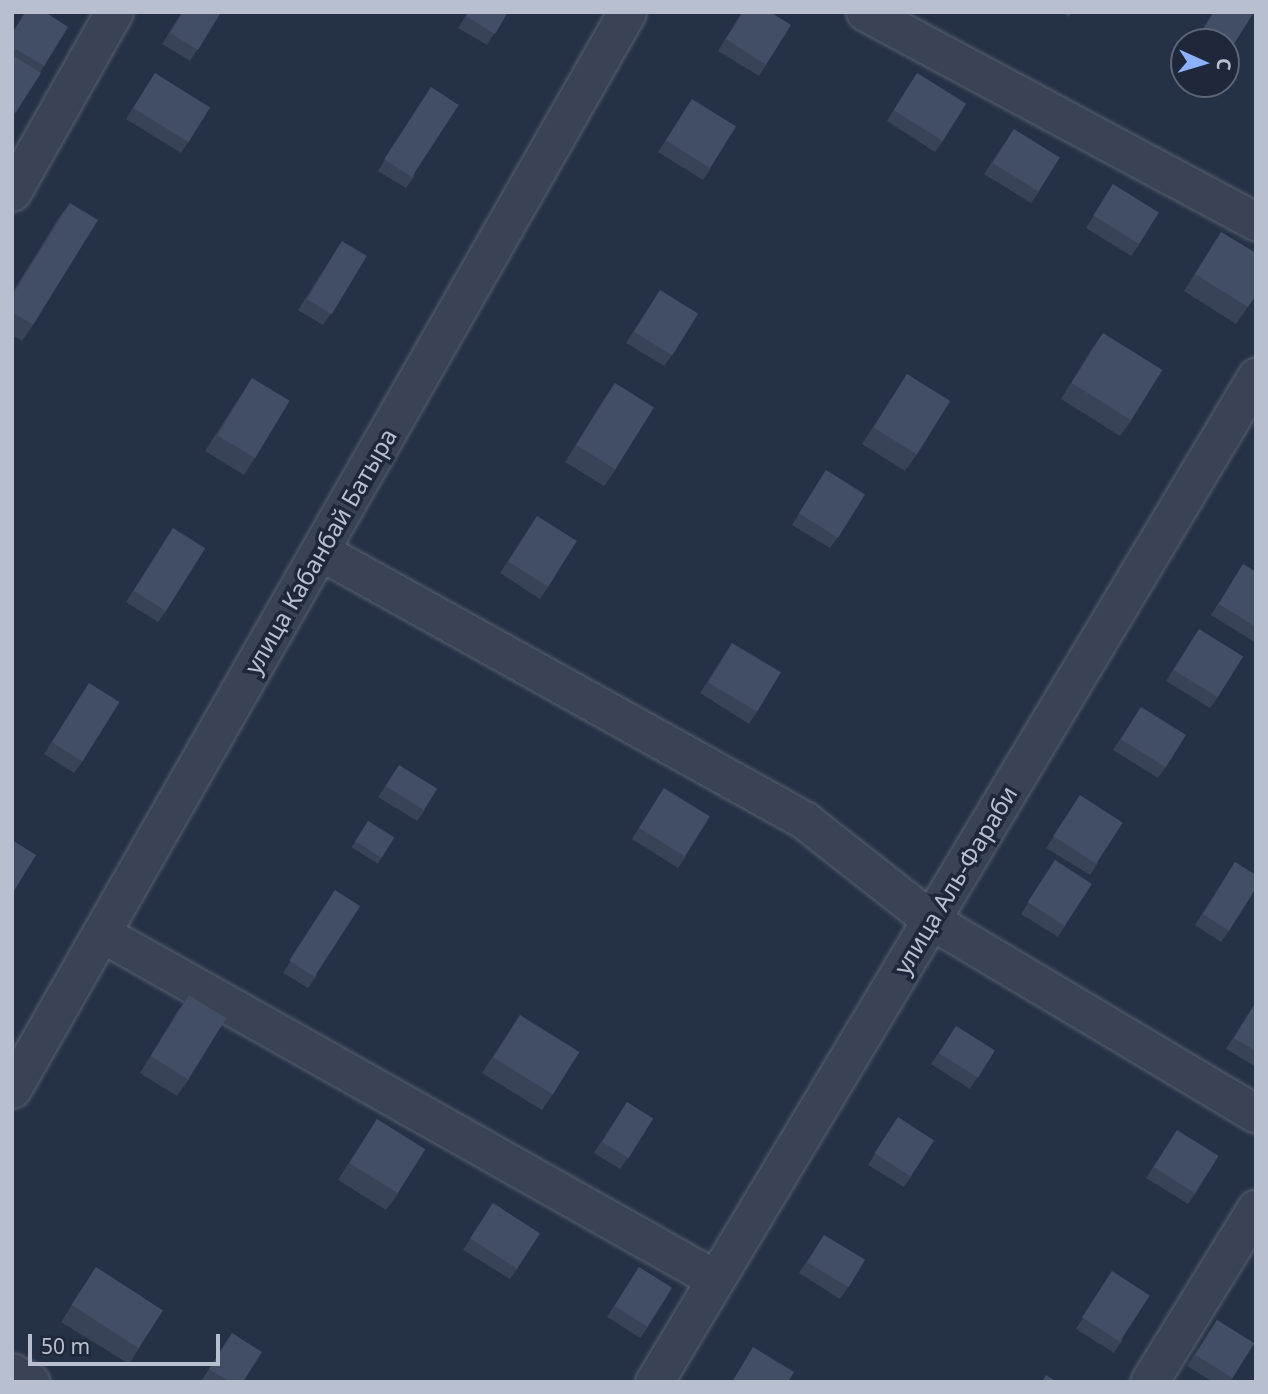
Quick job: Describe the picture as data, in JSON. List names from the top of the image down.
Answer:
{
  "streets": {
    "street": ["улица Кабанбай Батыра", "улица Аль-Фараби"]
  },
  "scale_bar": "50 m",
  "north": "right"
}
